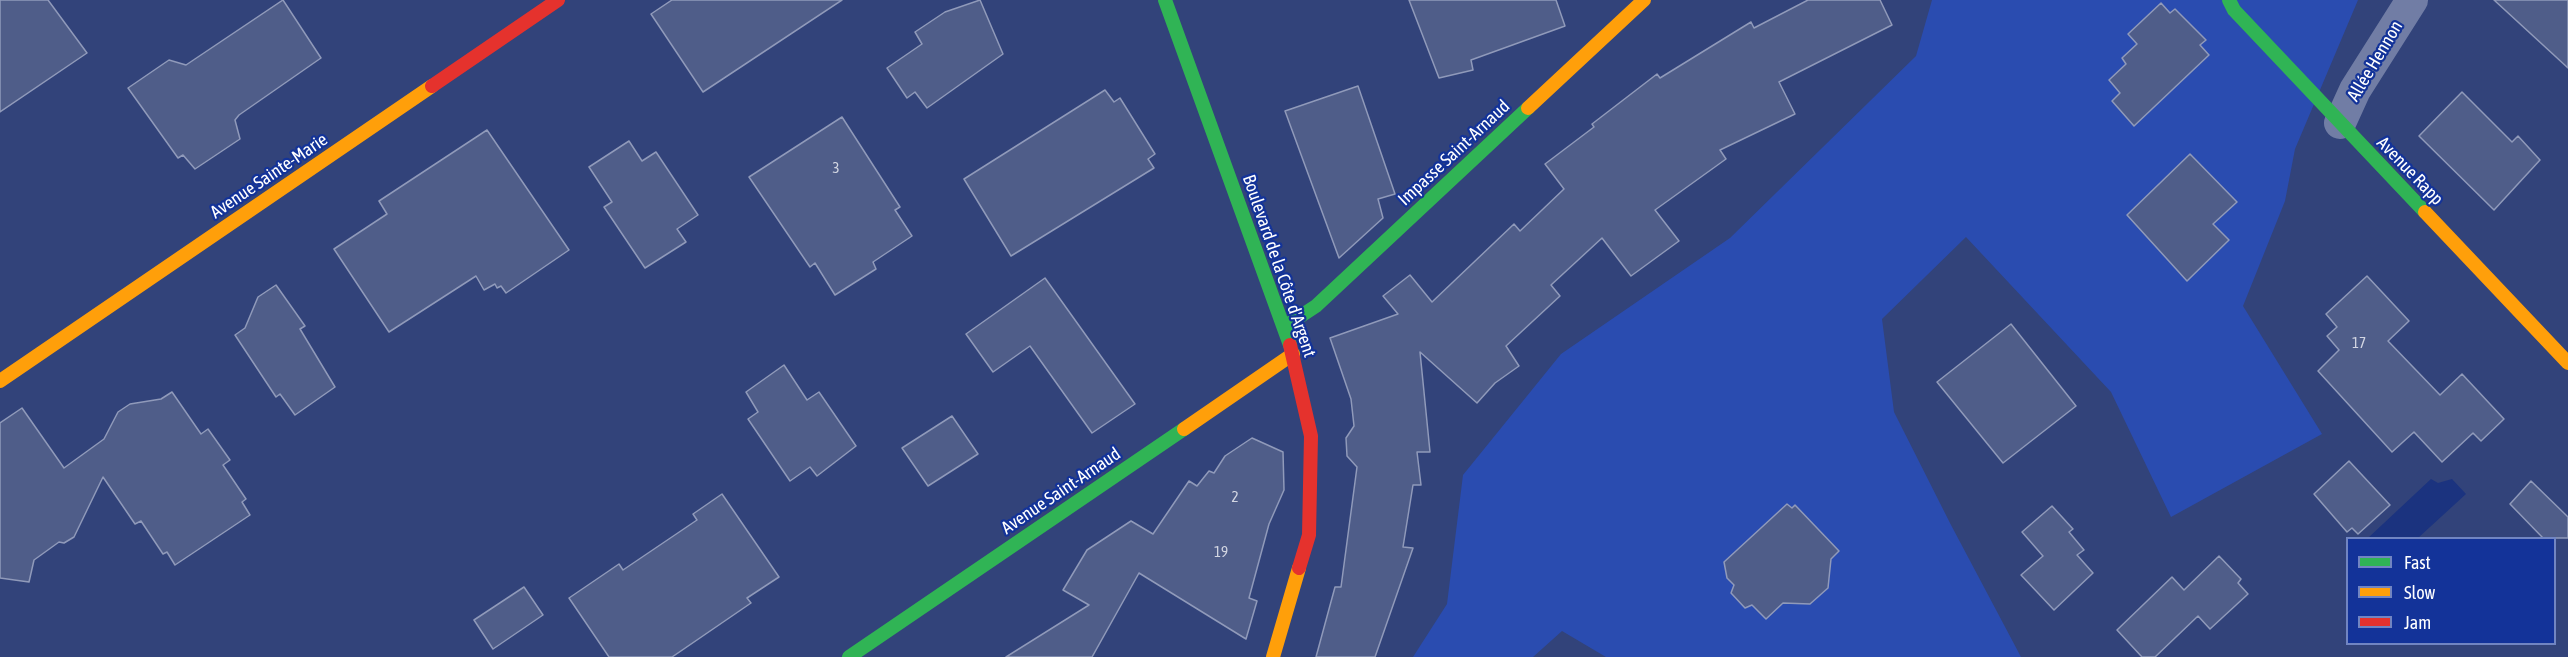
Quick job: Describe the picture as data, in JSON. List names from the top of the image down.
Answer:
{
  "streets": {
    "street": [
      "Allée Hennon",
      "Impasse Saint-Arnaud",
      "Avenue Rapp",
      "Avenue Sainte-Marie",
      "Boulevard de la Côte d'Argent",
      "Avenue Saint-Arnaud"
    ]
  },
  "crossings": [
    ["Allée Hennon", "Avenue Rapp"],
    ["Impasse Saint-Arnaud", "Boulevard de la Côte d'Argent"],
    ["Boulevard de la Côte d'Argent", "Avenue Saint-Arnaud"]
  ],
  "house_numbers": [
    "3",
    "17",
    "2",
    "19"
  ],
  "legend": ["Fast", "Slow", "Jam"]
}
